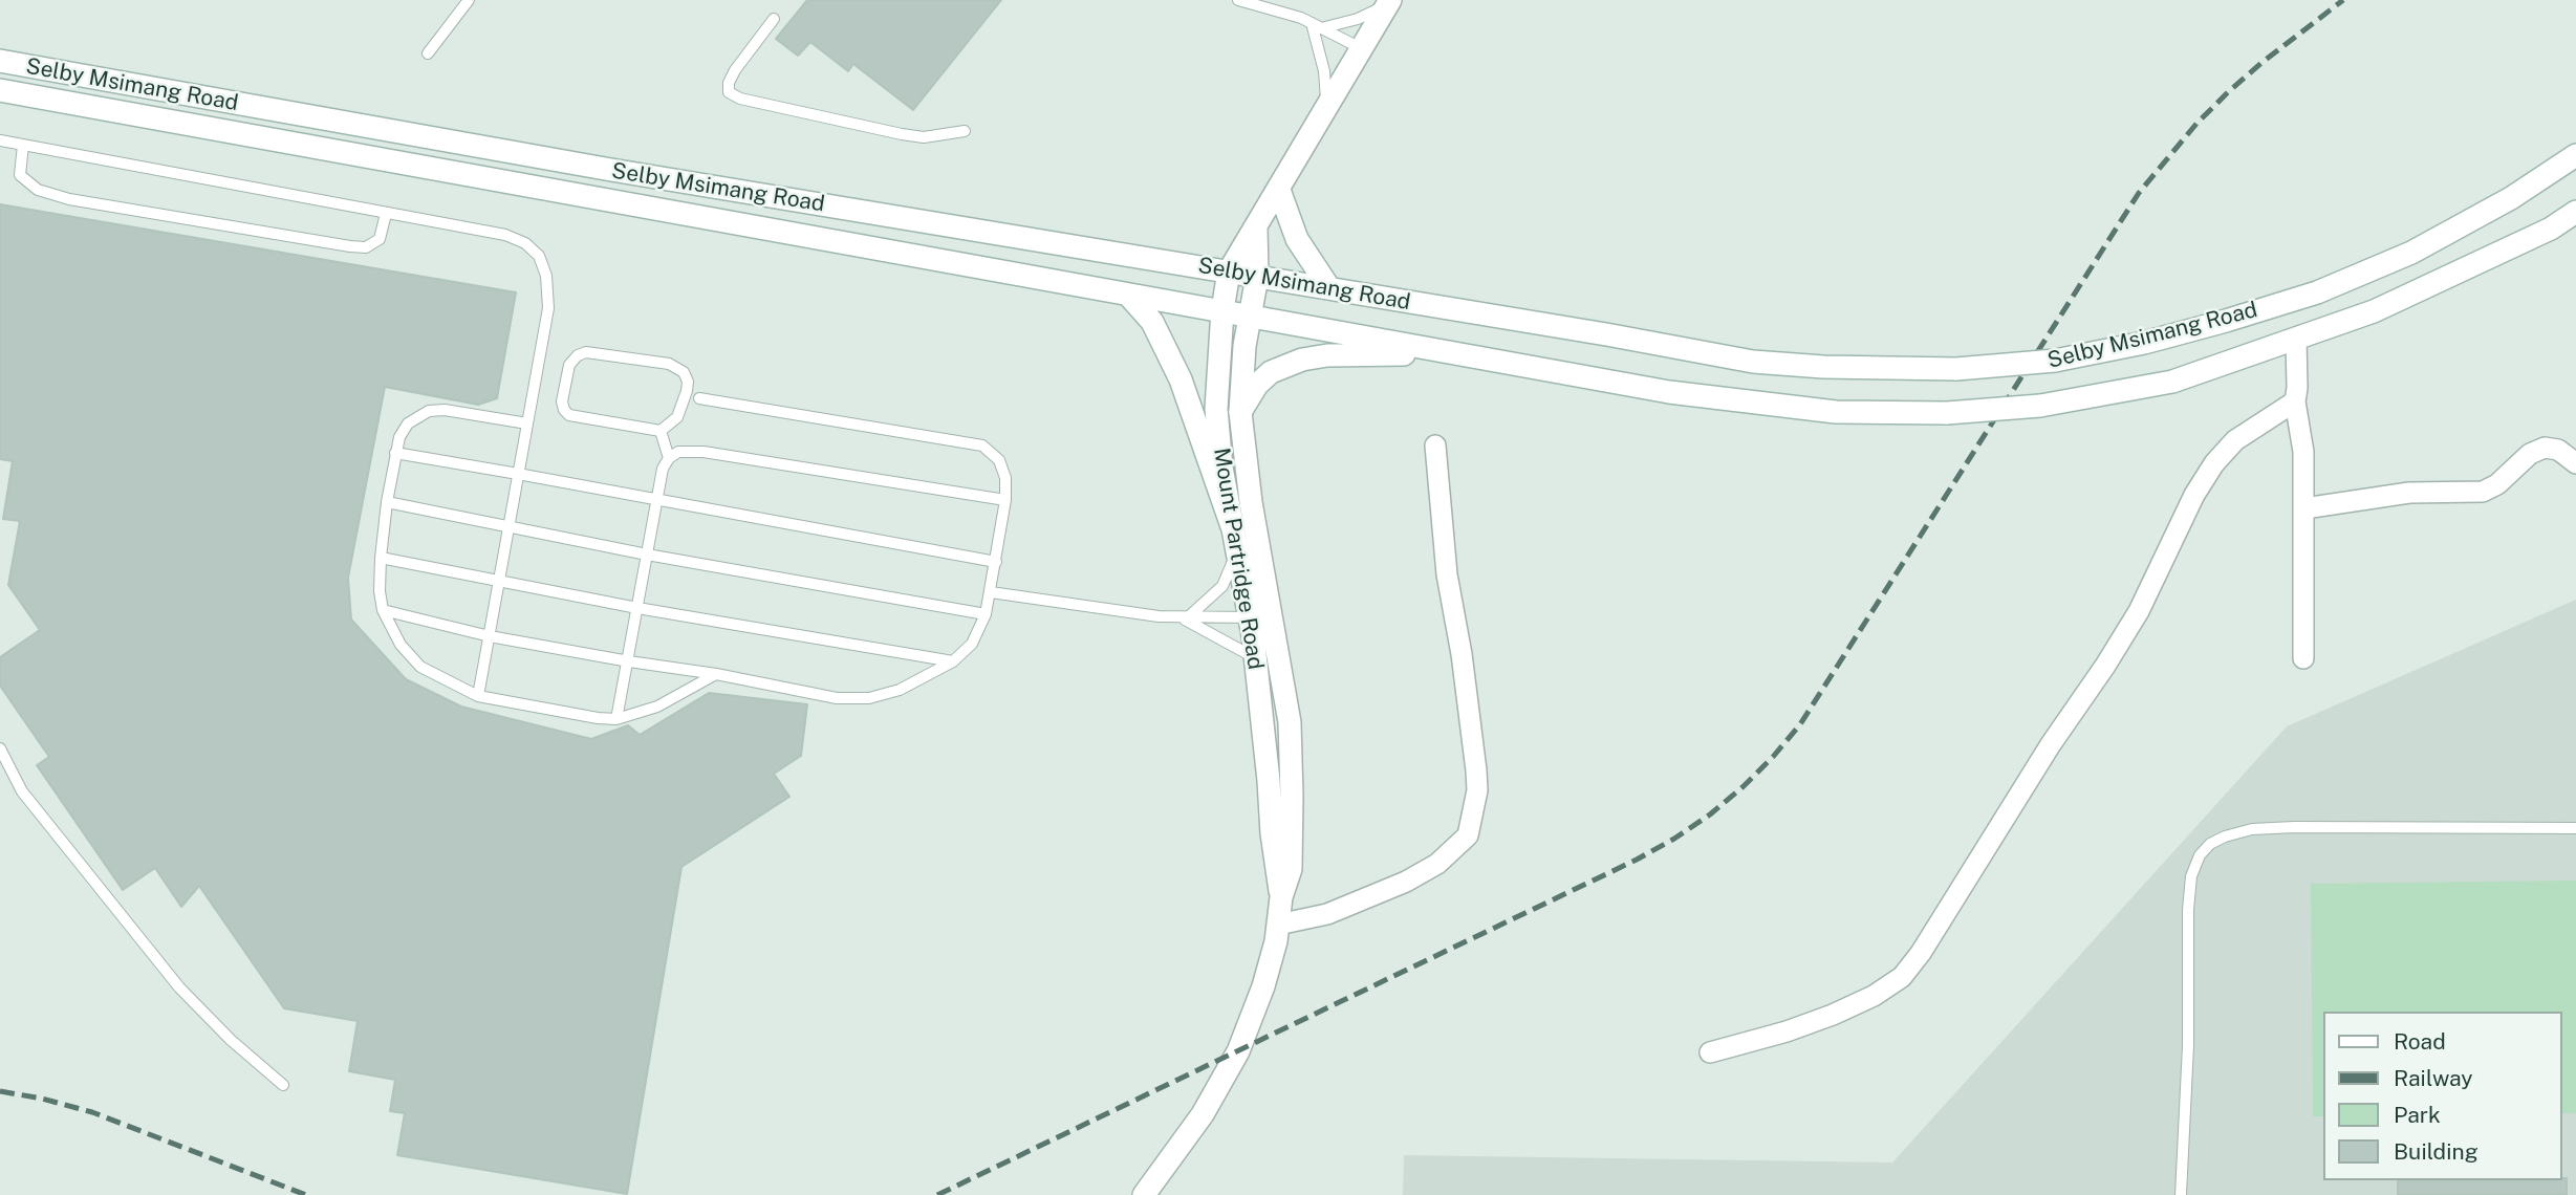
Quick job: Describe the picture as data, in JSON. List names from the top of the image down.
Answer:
{
  "streets": {
    "main road": ["Selby Msimang Road", "Mount Partridge Road"]
  },
  "crossings": [
    ["Selby Msimang Road", "Mount Partridge Road"]
  ],
  "legend": [
    "Road",
    "Railway",
    "Park",
    "Building"
  ]
}
